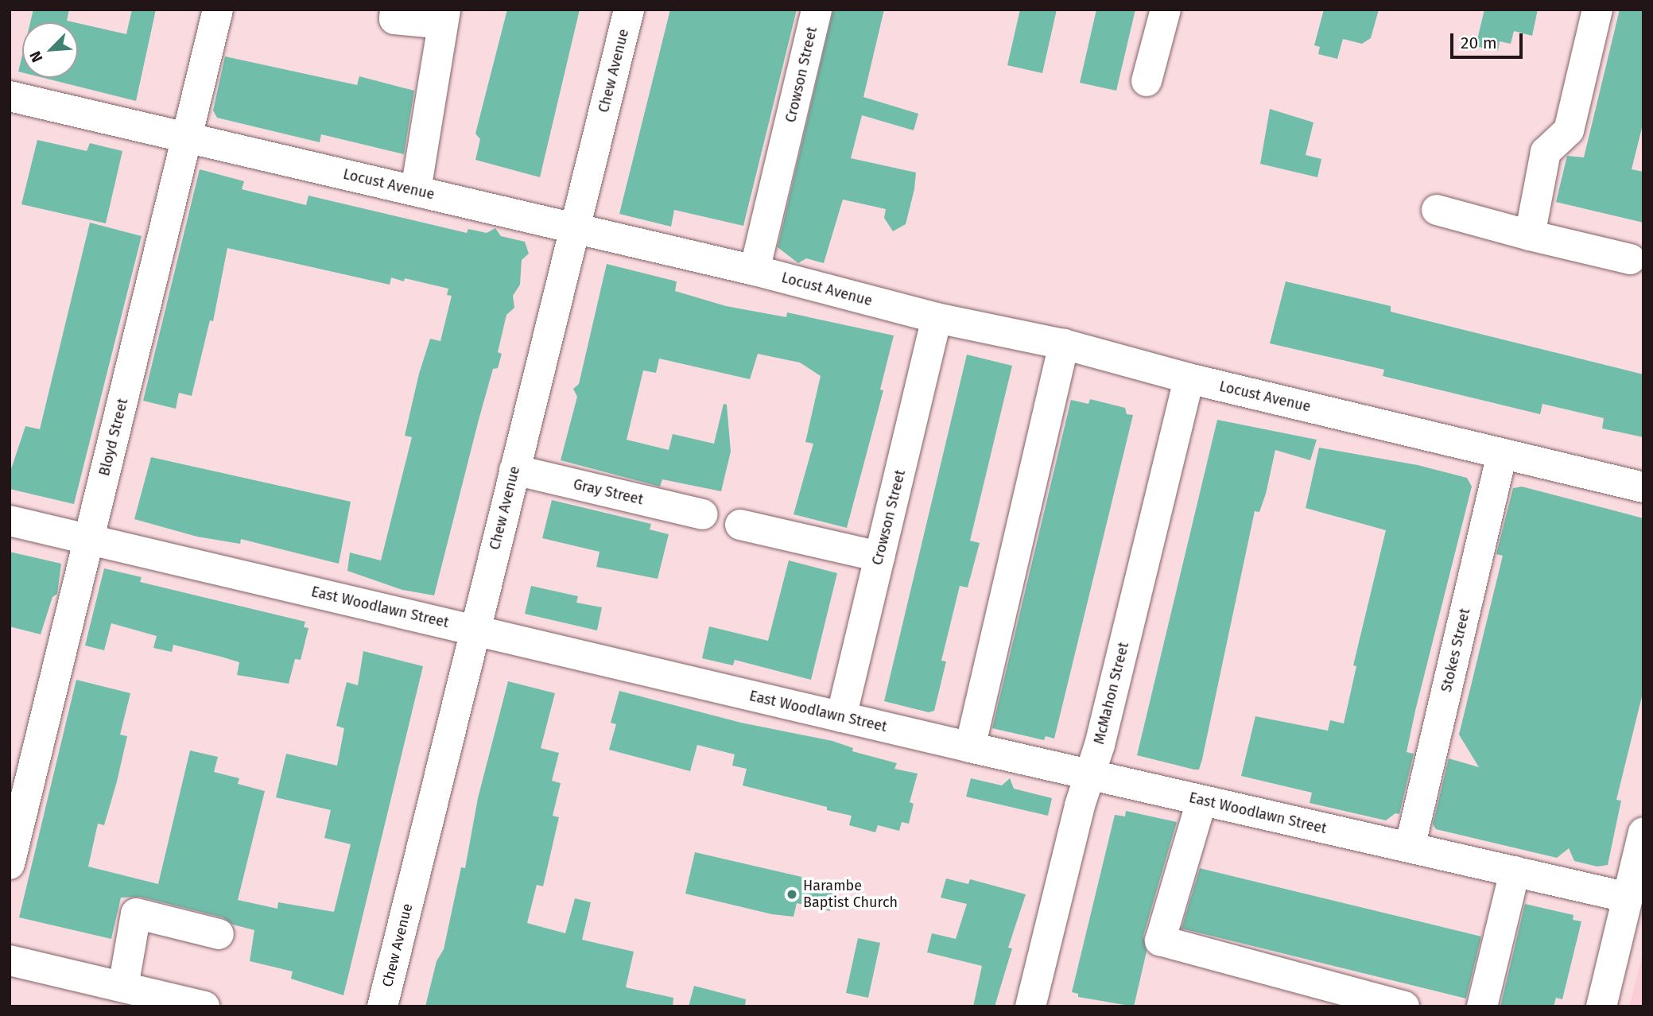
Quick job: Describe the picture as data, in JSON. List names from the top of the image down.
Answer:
{
  "streets": {
    "street": [
      "Chew Avenue",
      "Crowson Street",
      "Locust Avenue",
      "Bloyd Street",
      "Gray Street",
      "East Woodlawn Street",
      "Stokes Street",
      "McMahon Street"
    ]
  },
  "crossings": [
    ["Chew Avenue", "Locust Avenue"],
    ["Chew Avenue", "Gray Street"],
    ["Chew Avenue", "East Woodlawn Street"],
    ["Crowson Street", "Locust Avenue"],
    ["Crowson Street", "East Woodlawn Street"],
    ["Locust Avenue", "Bloyd Street"],
    ["Locust Avenue", "Stokes Street"],
    ["Locust Avenue", "McMahon Street"],
    ["Bloyd Street", "East Woodlawn Street"],
    ["East Woodlawn Street", "Stokes Street"],
    ["East Woodlawn Street", "McMahon Street"]
  ],
  "places": ["Harambe Baptist Church"],
  "scale_bar": "20 m",
  "north": "bottom left"
}
